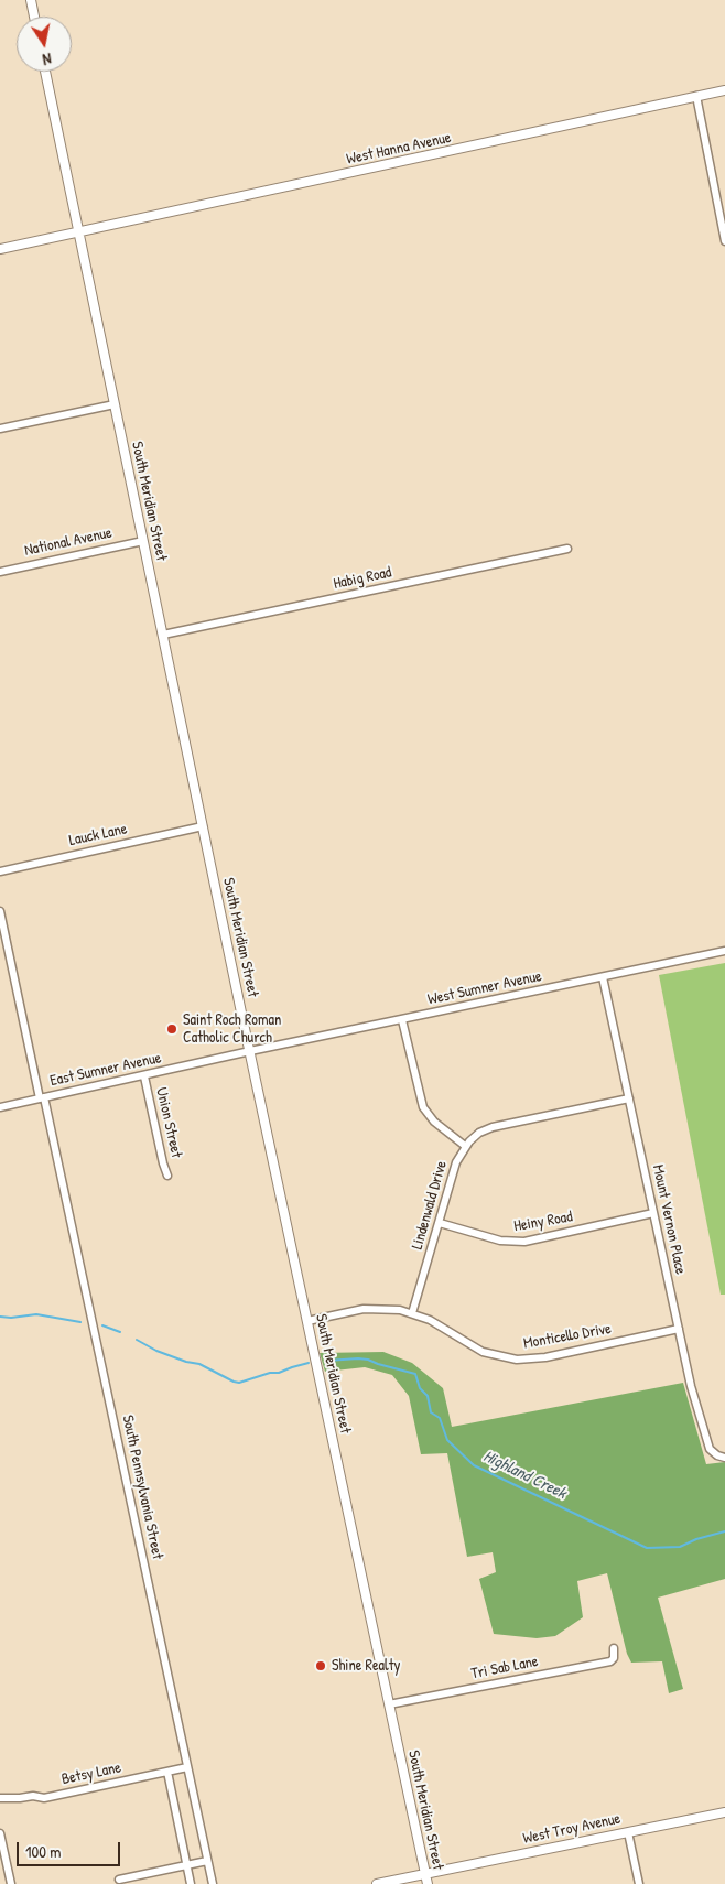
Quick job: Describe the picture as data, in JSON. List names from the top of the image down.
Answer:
{
  "streets": {
    "main road": ["West Hanna Avenue", "South Meridian Street", "West Troy Avenue"],
    "street": [
      "National Avenue",
      "Habig Road",
      "Lauck Lane",
      "West Sumner Avenue",
      "East Sumner Avenue",
      "Union Street",
      "Lindenwald Drive",
      "Mount Vernon Place",
      "Heiny Road",
      "Monticello Drive",
      "South Pennsylvania Street",
      "Tri Sab Lane",
      "Betsy Lane"
    ]
  },
  "crossings": [
    ["West Hanna Avenue", "South Meridian Street"],
    ["South Meridian Street", "National Avenue"],
    ["South Meridian Street", "Habig Road"],
    ["South Meridian Street", "Lauck Lane"],
    ["South Meridian Street", "West Sumner Avenue"],
    ["South Meridian Street", "East Sumner Avenue"],
    ["South Meridian Street", "Monticello Drive"],
    ["South Meridian Street", "Tri Sab Lane"],
    ["South Meridian Street", "West Troy Avenue"],
    ["West Sumner Avenue", "East Sumner Avenue"],
    ["West Sumner Avenue", "Mount Vernon Place"],
    ["East Sumner Avenue", "Union Street"],
    ["East Sumner Avenue", "South Pennsylvania Street"],
    ["Lindenwald Drive", "Mount Vernon Place"],
    ["Lindenwald Drive", "Heiny Road"],
    ["Lindenwald Drive", "Monticello Drive"],
    ["Mount Vernon Place", "Heiny Road"],
    ["Mount Vernon Place", "Monticello Drive"],
    ["South Pennsylvania Street", "Betsy Lane"]
  ],
  "water": ["Highland Creek"],
  "places": ["Saint Roch Roman Catholic Church", "Shine Realty"],
  "scale_bar": "100 m",
  "north": "bottom"
}
